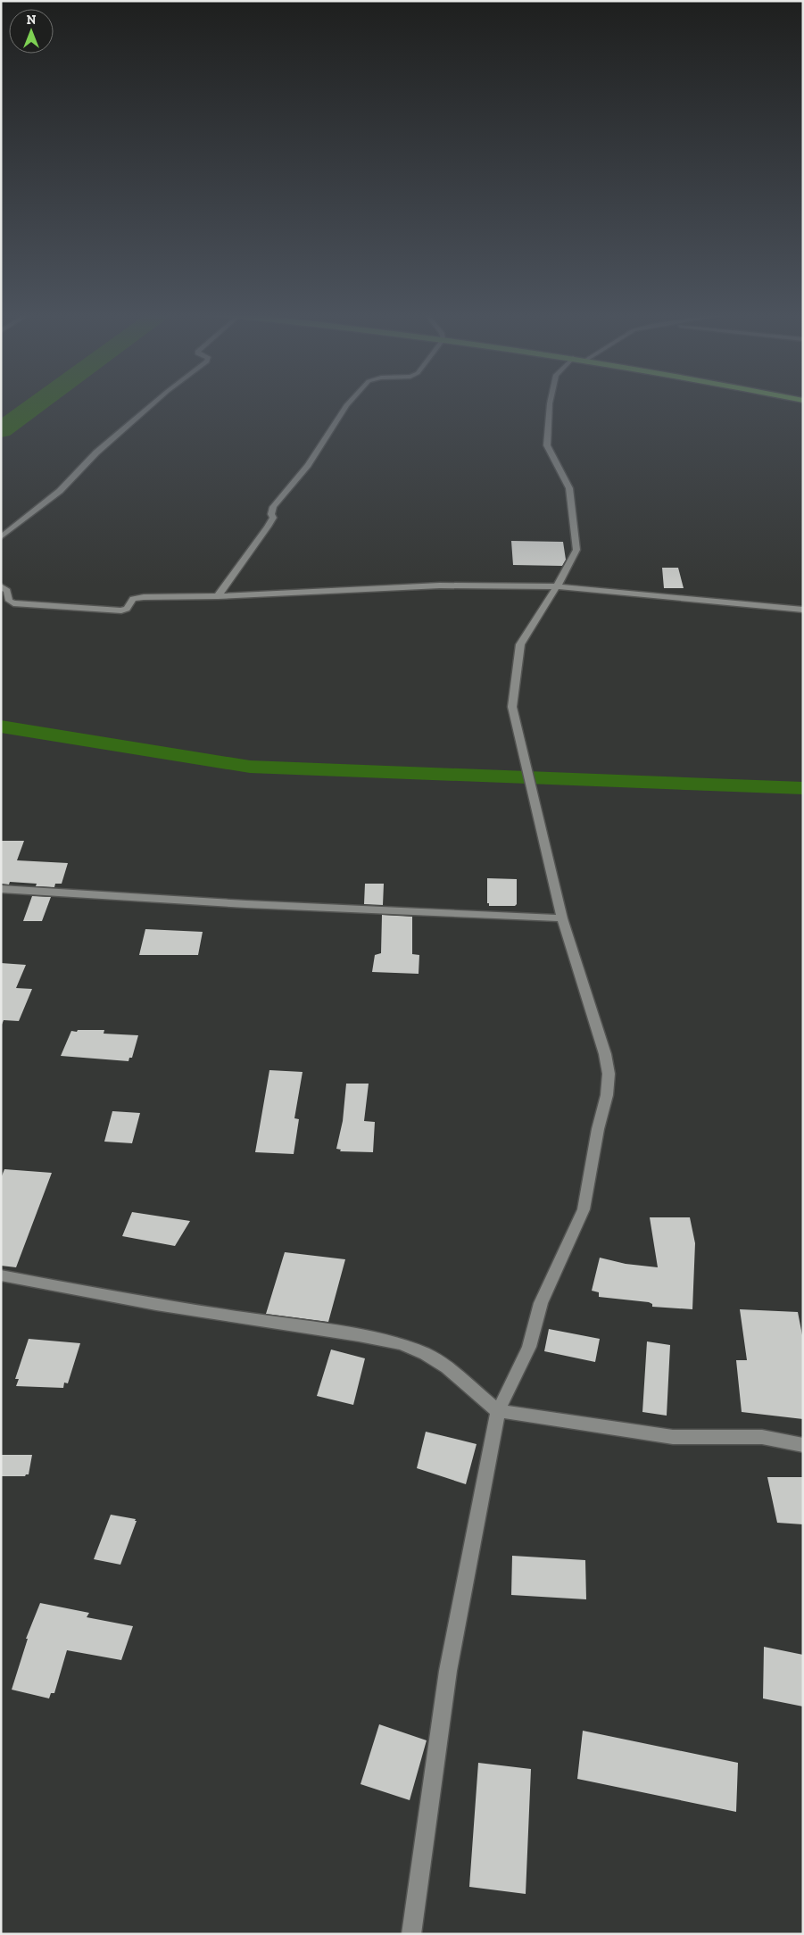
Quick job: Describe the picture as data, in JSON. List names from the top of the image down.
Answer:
{
  "north": "top"
}
